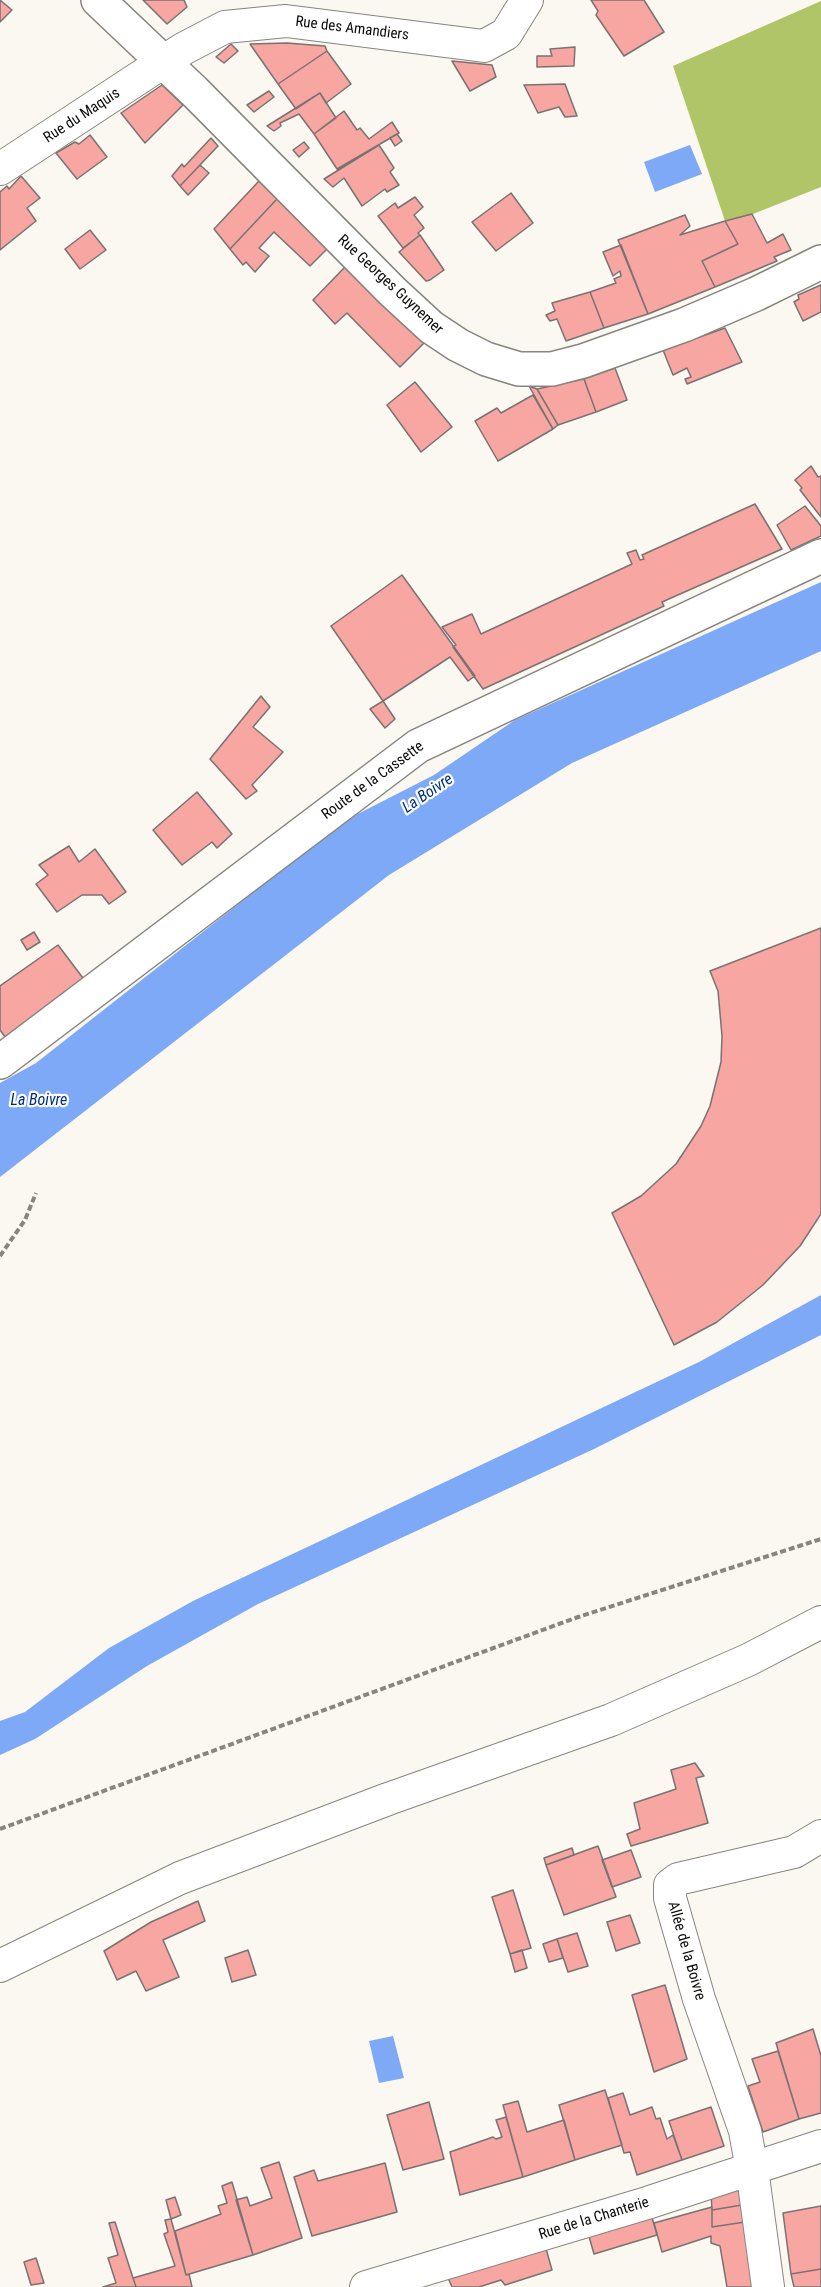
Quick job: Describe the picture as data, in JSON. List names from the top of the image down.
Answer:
{
  "streets": {
    "street": [
      "Rue des Amandiers",
      "Rue du Maquis",
      "Rue Georges Guynemer",
      "Route de la Cassette",
      "Allée de la Boivre",
      "Rue de la Chanterie"
    ]
  },
  "crossings": [
    ["Rue des Amandiers", "Rue du Maquis"],
    ["Rue des Amandiers", "Rue Georges Guynemer"],
    ["Rue du Maquis", "Rue Georges Guynemer"],
    ["Allée de la Boivre", "Rue de la Chanterie"]
  ],
  "water": ["La Boivre"]
}
